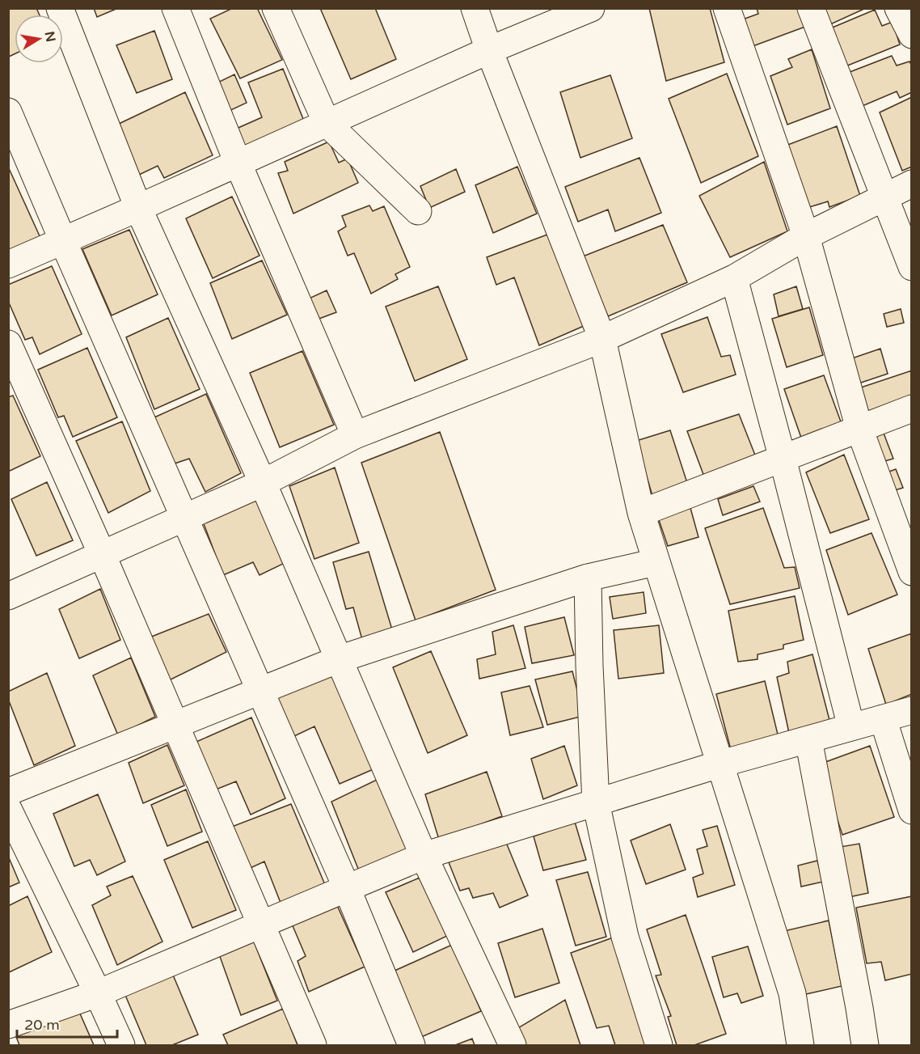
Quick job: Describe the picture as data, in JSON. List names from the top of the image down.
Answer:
{
  "scale_bar": "20 m",
  "north": "right"
}
